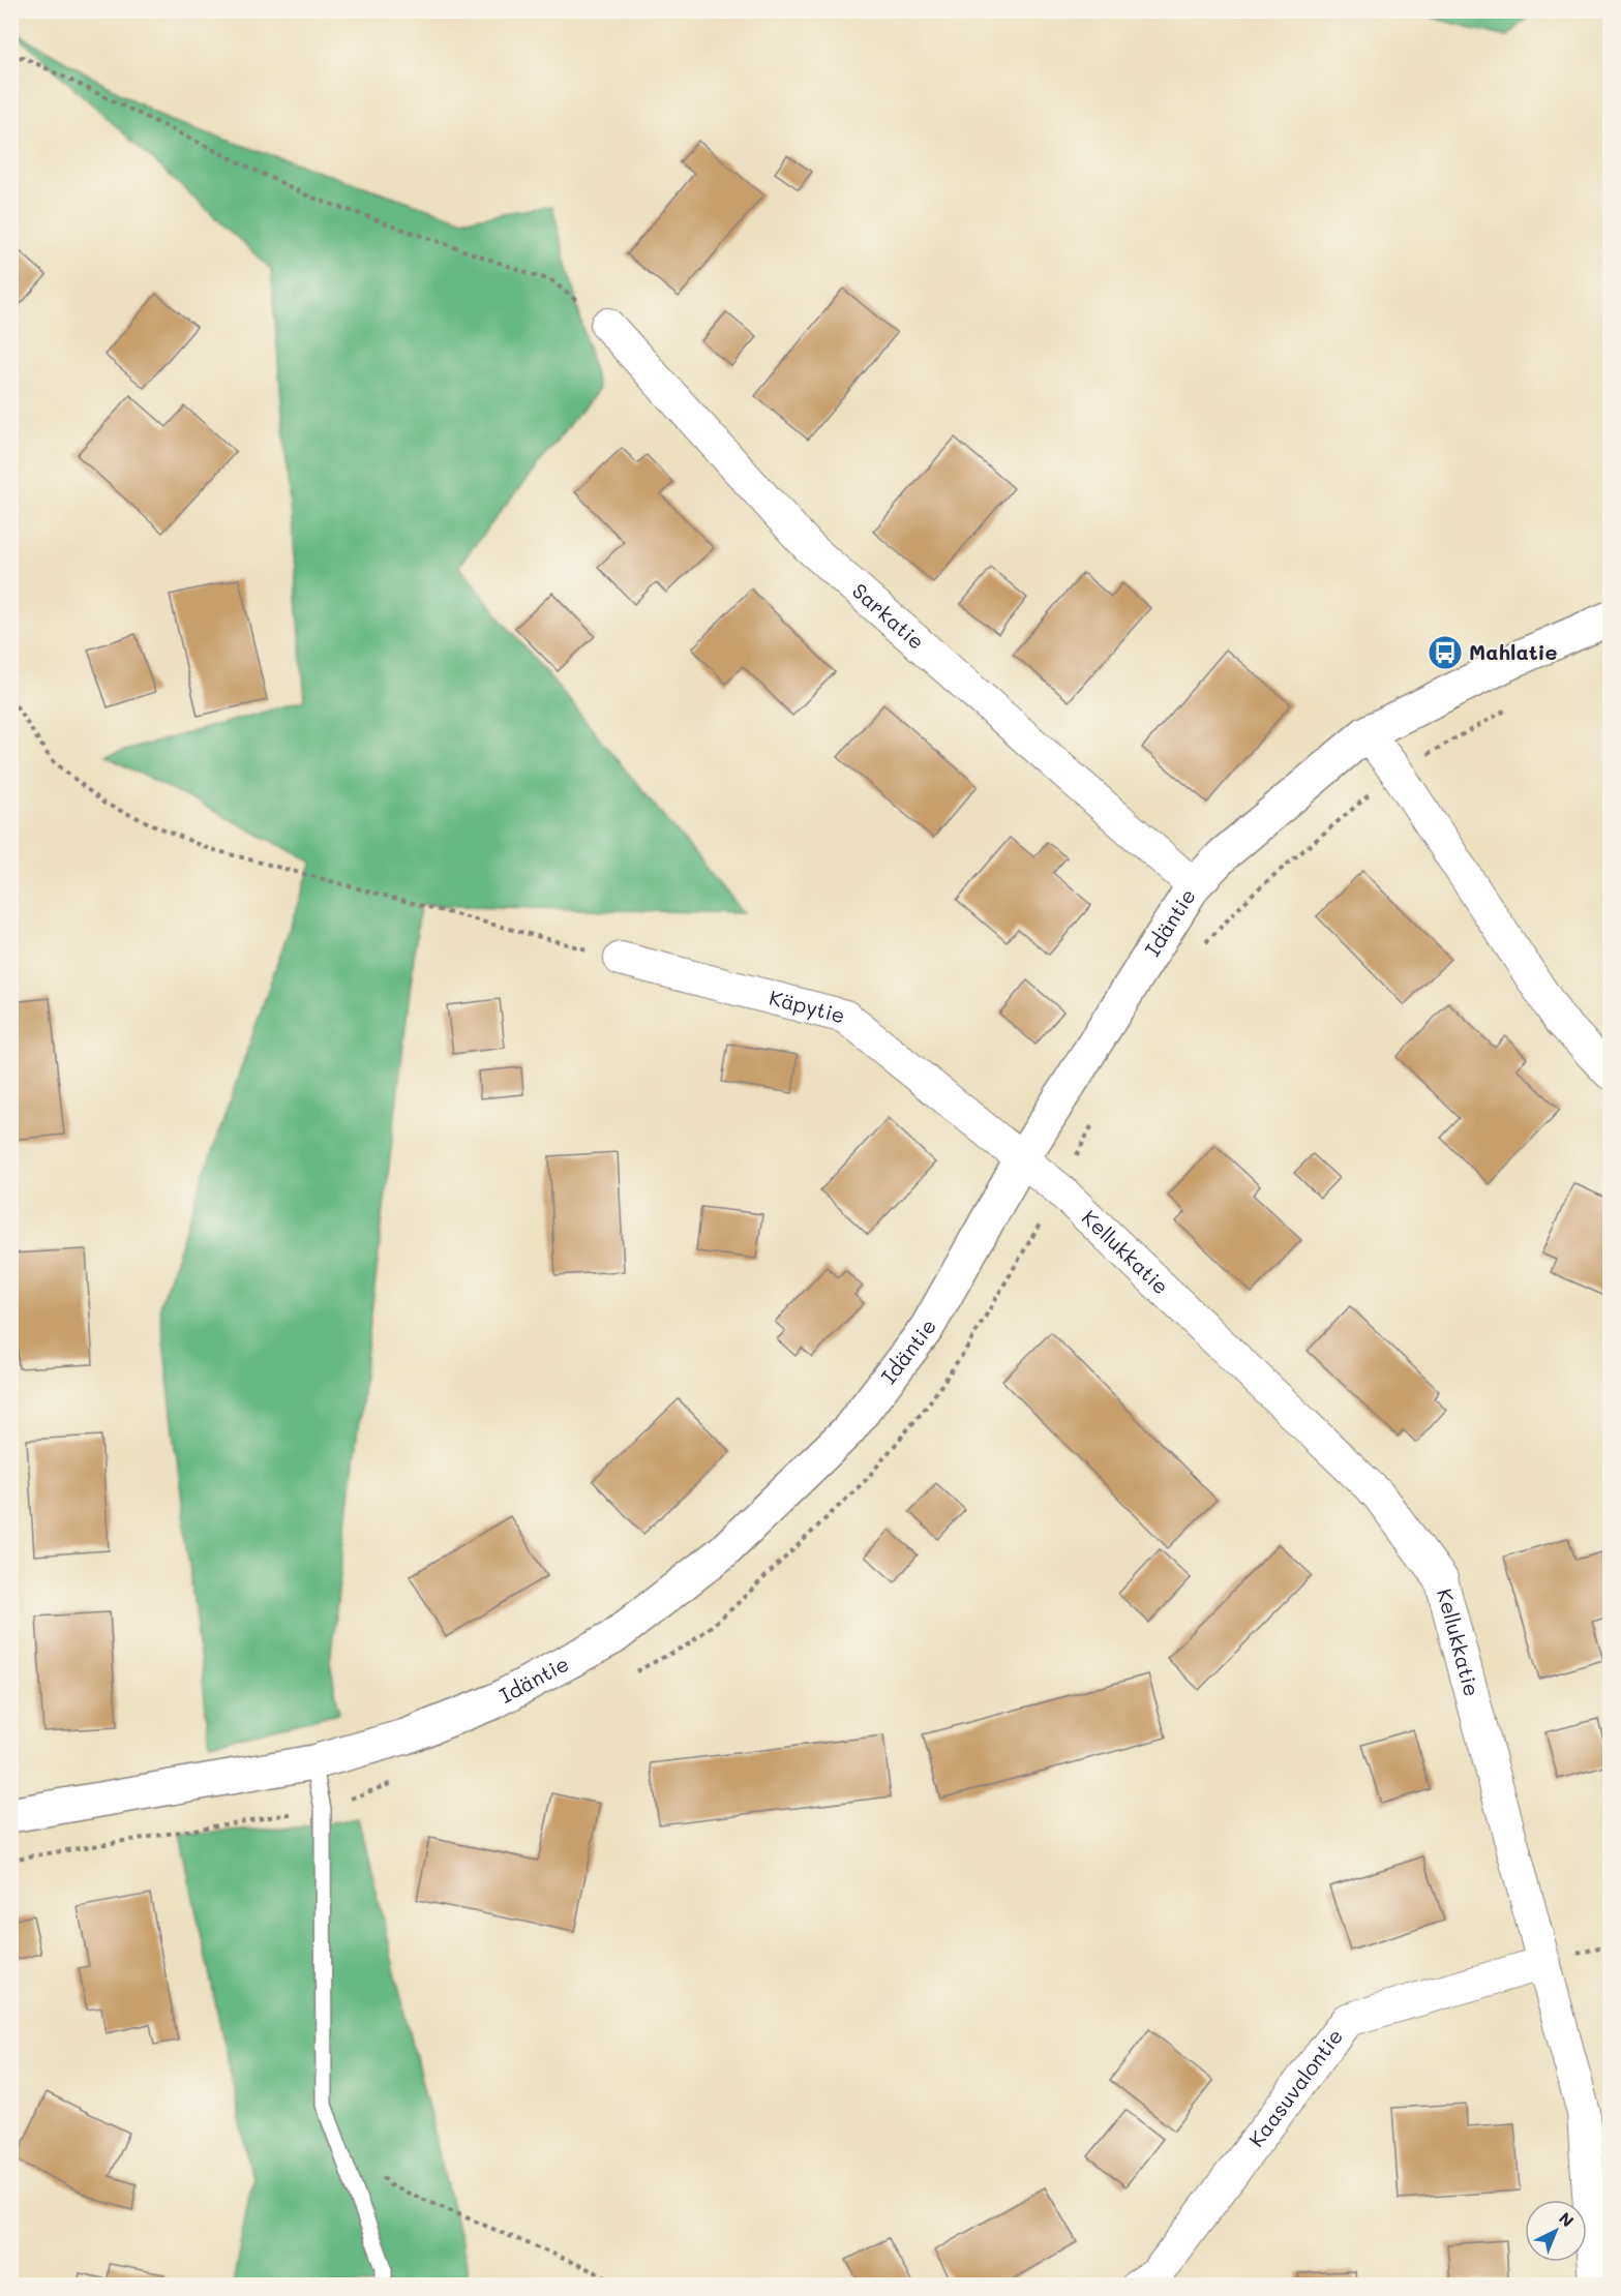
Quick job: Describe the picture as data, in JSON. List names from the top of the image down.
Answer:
{
  "streets": {
    "street": [
      "Sarkatie",
      "Idäntie",
      "Käpytie",
      "Kellukkatie",
      "Kaasuvalontie"
    ]
  },
  "crossings": [
    ["Sarkatie", "Idäntie"],
    ["Idäntie", "Käpytie"],
    ["Idäntie", "Kellukkatie"],
    ["Käpytie", "Kellukkatie"],
    ["Kellukkatie", "Kaasuvalontie"]
  ],
  "places": {
    "bus stop": ["Mahlatie"]
  },
  "north": "top right"
}
